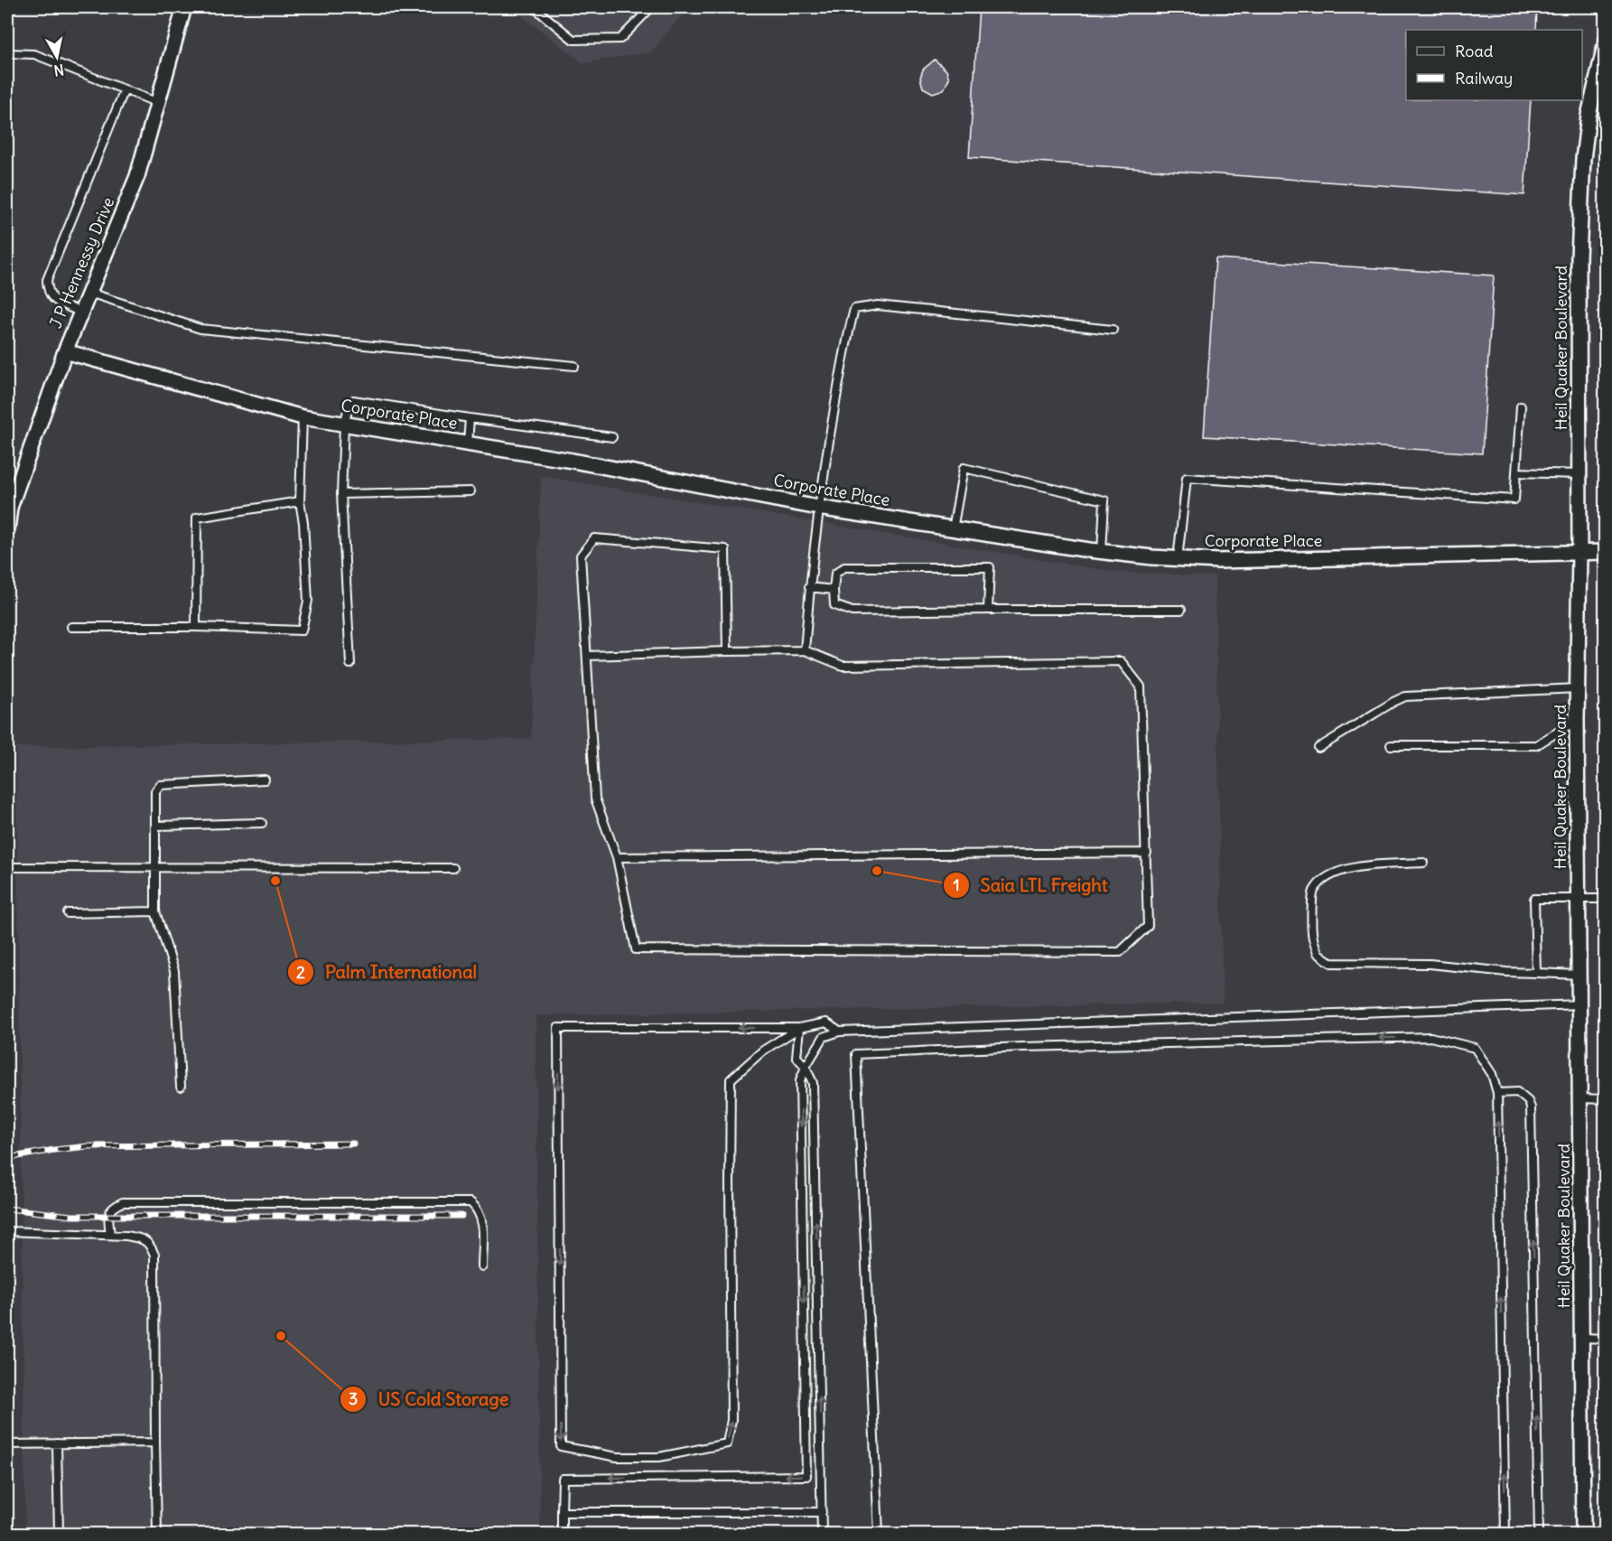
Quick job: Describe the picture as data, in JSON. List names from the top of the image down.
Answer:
{
  "streets": {
    "street": ["J P Hennessy Drive", "Heil Quaker Boulevard", "Corporate Place"]
  },
  "crossings": [
    ["J P Hennessy Drive", "Corporate Place"],
    ["Heil Quaker Boulevard", "Corporate Place"]
  ],
  "places": ["Saia LTL Freight", "Palm International", "US Cold Storage"],
  "legend": ["Road", "Railway"],
  "north": "bottom"
}
